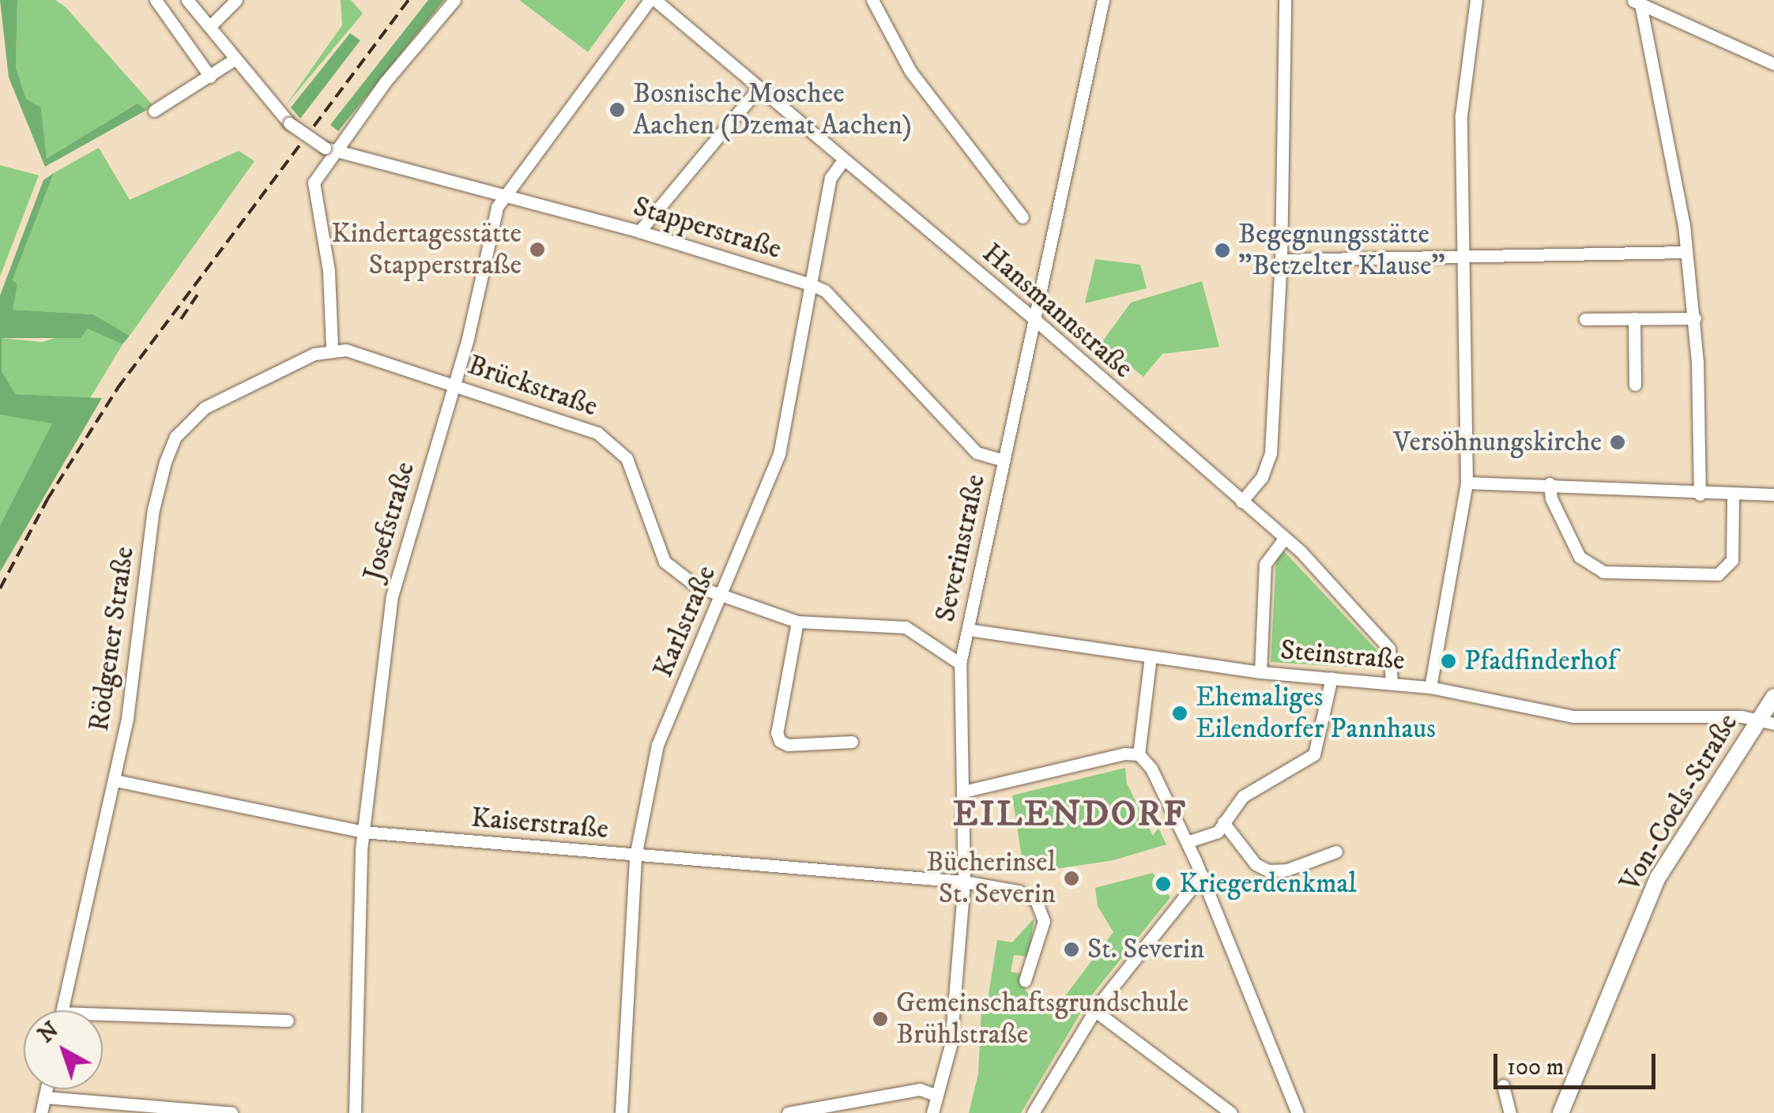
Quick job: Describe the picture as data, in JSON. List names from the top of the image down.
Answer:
{
  "streets": {
    "main road": ["Von-Coels-Straße"],
    "street": [
      "Stapperstraße",
      "Hansmannstraße",
      "Brückstraße",
      "Josefstraße",
      "Severinstraße",
      "Karlstraße",
      "Rödgener Straße",
      "Steinstraße",
      "Kaiserstraße"
    ]
  },
  "crossings": [
    ["Stapperstraße", "Josefstraße"],
    ["Stapperstraße", "Severinstraße"],
    ["Stapperstraße", "Karlstraße"],
    ["Hansmannstraße", "Severinstraße"],
    ["Hansmannstraße", "Karlstraße"],
    ["Hansmannstraße", "Steinstraße"],
    ["Brückstraße", "Josefstraße"],
    ["Brückstraße", "Severinstraße"],
    ["Brückstraße", "Karlstraße"],
    ["Brückstraße", "Rödgener Straße"],
    ["Josefstraße", "Kaiserstraße"],
    ["Severinstraße", "Steinstraße"],
    ["Severinstraße", "Kaiserstraße"],
    ["Karlstraße", "Kaiserstraße"],
    ["Rödgener Straße", "Kaiserstraße"],
    ["Steinstraße", "Von-Coels-Straße"]
  ],
  "districts": ["EILENDORF"],
  "places": [
    "Bosnische Moschee Aachen (Dzemat Aachen)",
    "Kindertagesstätte Stapperstraße",
    "Begegnungsstätte \"Betzelter Klause\"",
    "Versöhnungskirche",
    "Pfadfinderhof",
    "Ehemaliges Eilendorfer Pannhaus",
    "Bücherinsel St. Severin",
    "Kriegerdenkmal",
    "St. Severin",
    "Gemeinschaftsgrundschule Brühlstraße"
  ],
  "scale_bar": "100 m",
  "north": "top left"
}
